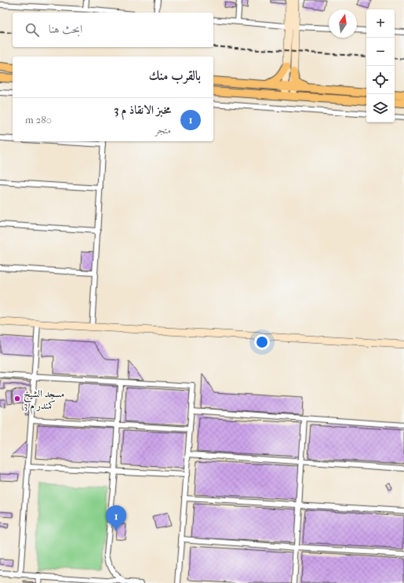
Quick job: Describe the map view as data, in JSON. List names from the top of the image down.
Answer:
{
  "places": ["مسجد الشيخ كمندر م 3"],
  "north": "top",
  "page": {
    "map_buttons": ["+", "−"],
    "search": "ابحث هنا",
    "heading": "بالقرب منك",
    "list": [
      {
        "mark": "1",
        "name": "مخبز الانقاذ م 3",
        "note": "متجر",
        "value": "280 m"
      }
    ],
    "pins": "1"
  }
}
